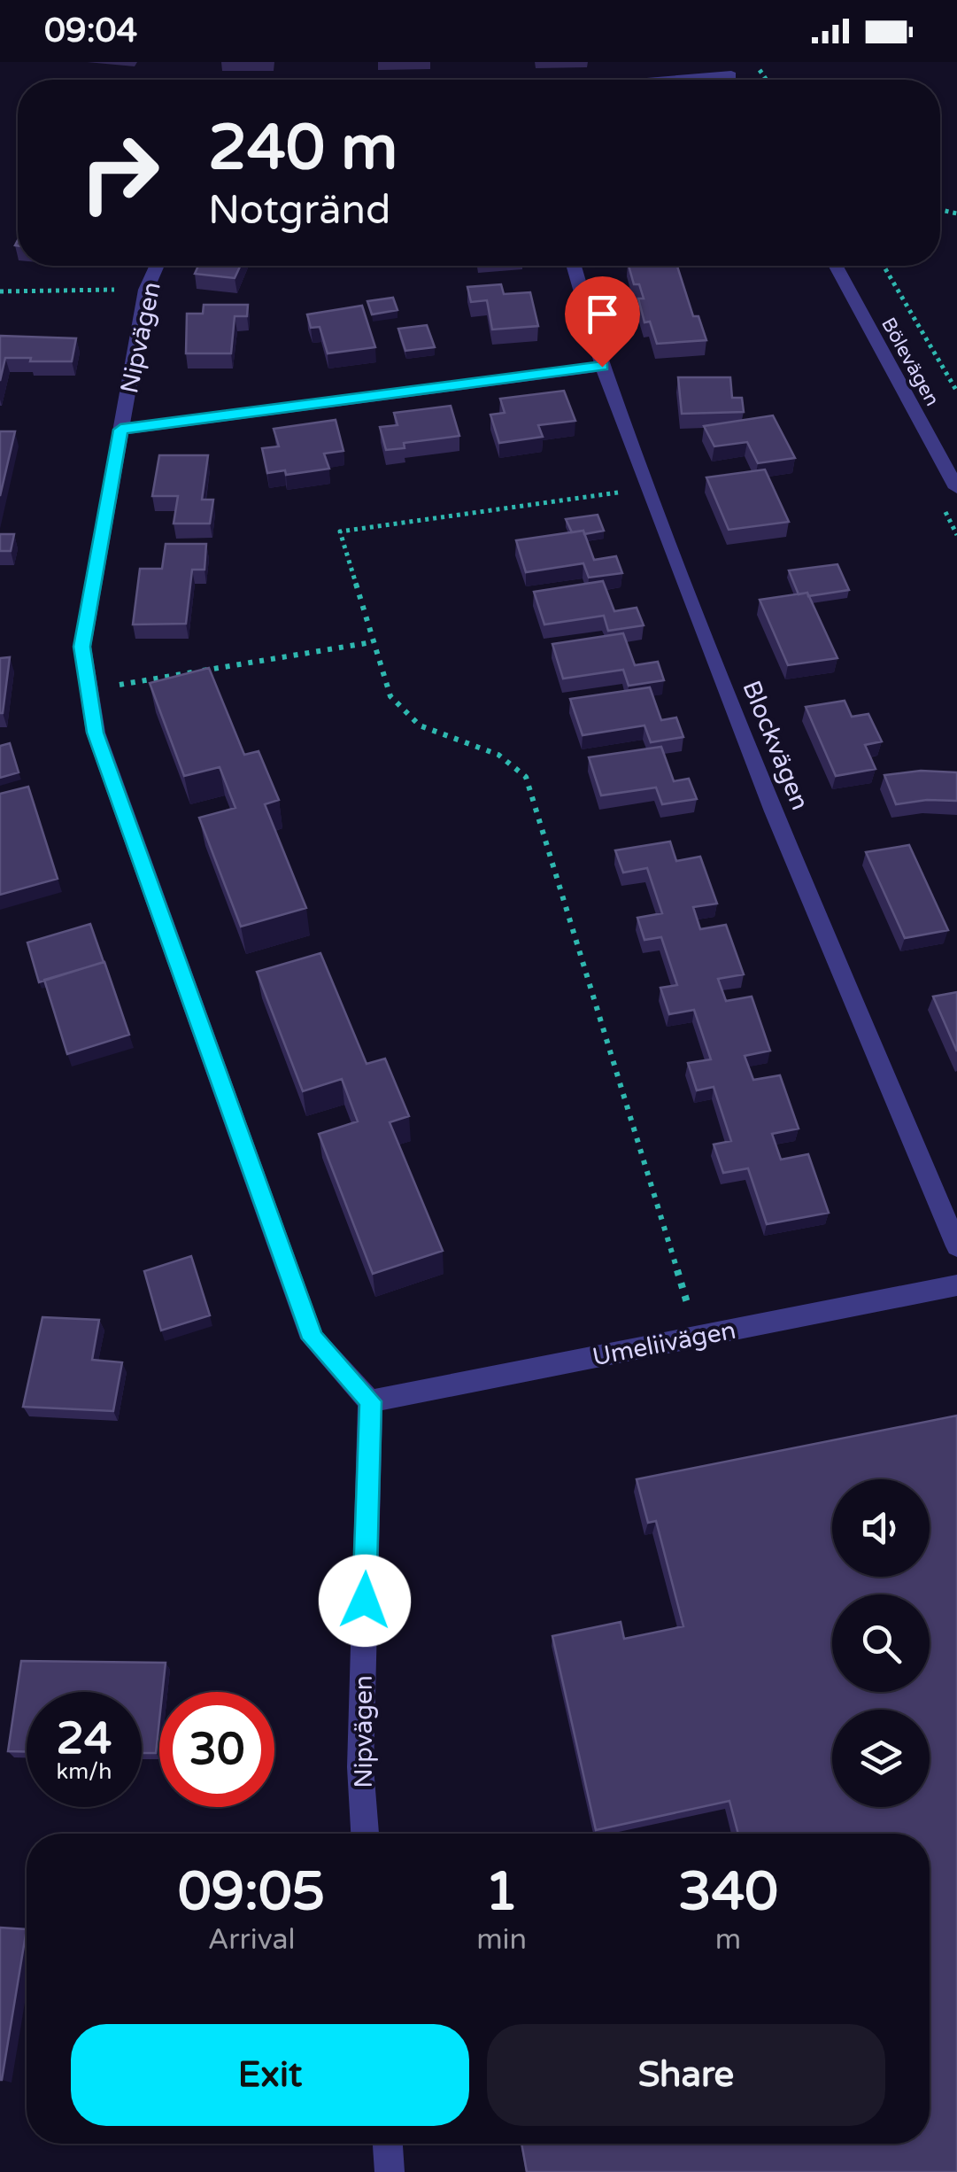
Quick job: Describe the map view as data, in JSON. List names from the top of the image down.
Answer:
{
  "streets": {
    "street": [
      "Nipvägen",
      "Bölevägen",
      "Blockvägen",
      "Umeliivägen"
    ]
  },
  "crossings": [
    ["Nipvägen", "Umeliivägen"]
  ],
  "page": {
    "status": "09:04",
    "turn": ["240 m", "Notgränd"],
    "speed": "24 km/h",
    "limit": "30",
    "eta": [
      "09:05",
      "Arrival",
      "1",
      "min",
      "340",
      "m"
    ],
    "buttons": ["Exit", "Share"]
  }
}
